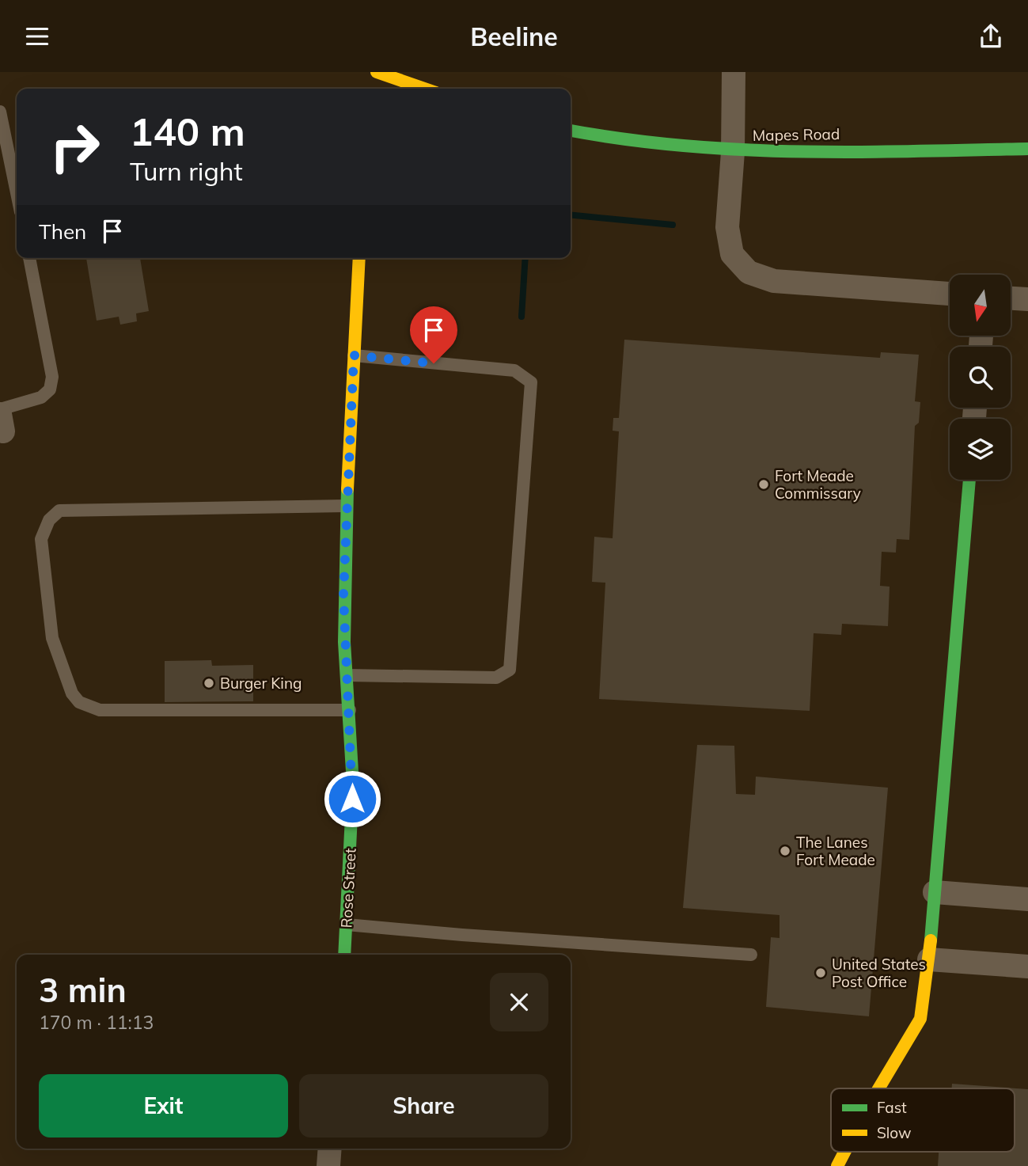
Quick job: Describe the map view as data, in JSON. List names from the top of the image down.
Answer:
{
  "streets": {
    "street": ["Mapes Road", "Rose Street"]
  },
  "places": [
    "Fort Meade Commissary",
    "Burger King",
    "The Lanes Fort Meade",
    "United States Post Office"
  ],
  "legend": ["Fast", "Slow"],
  "north": "bottom",
  "page": {
    "header": "Beeline",
    "turn": ["140 m", "Turn right"],
    "then": "Then",
    "heading": ["3 min", "170 m · 11:13"],
    "buttons": ["Exit", "Share"]
  }
}
